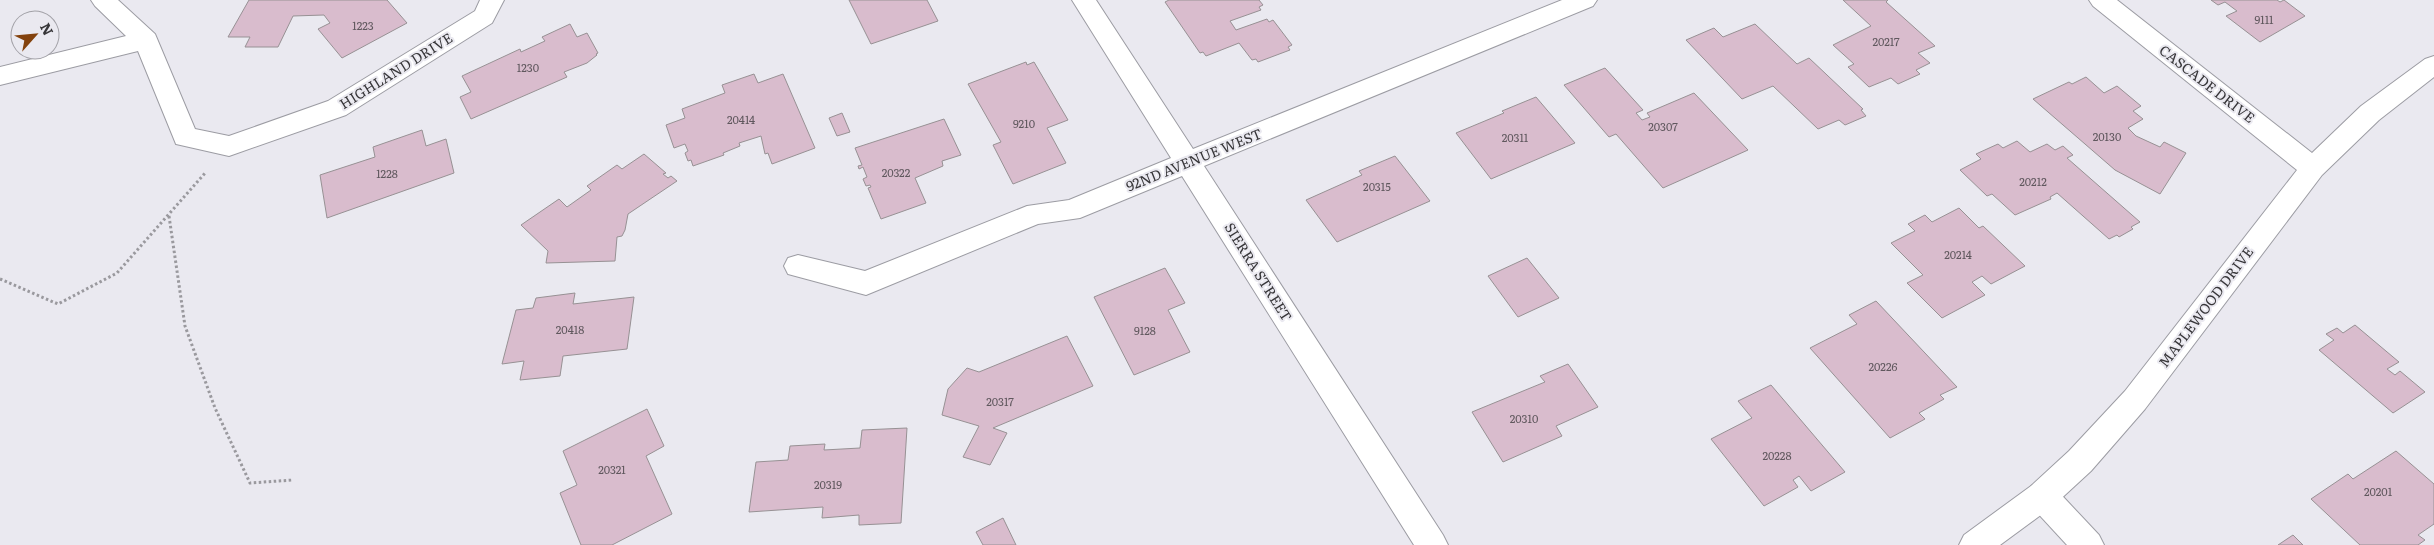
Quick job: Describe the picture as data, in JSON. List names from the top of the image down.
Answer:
{
  "streets": {
    "street": [
      "HIGHLAND DRIVE",
      "CASCADE DRIVE",
      "92ND AVENUE WEST",
      "SIERRA STREET",
      "MAPLEWOOD DRIVE"
    ]
  },
  "crossings": [
    ["CASCADE DRIVE", "MAPLEWOOD DRIVE"],
    ["92ND AVENUE WEST", "SIERRA STREET"]
  ],
  "house_numbers": [
    "9111",
    "1223",
    "20217",
    "1230",
    "20414",
    "9210",
    "20307",
    "20130",
    "20311",
    "20322",
    "1228",
    "20212",
    "20315",
    "20214",
    "20418",
    "9128",
    "20226",
    "20317",
    "20310",
    "20228",
    "20321",
    "20319",
    "20201"
  ],
  "north": "top right"
}
